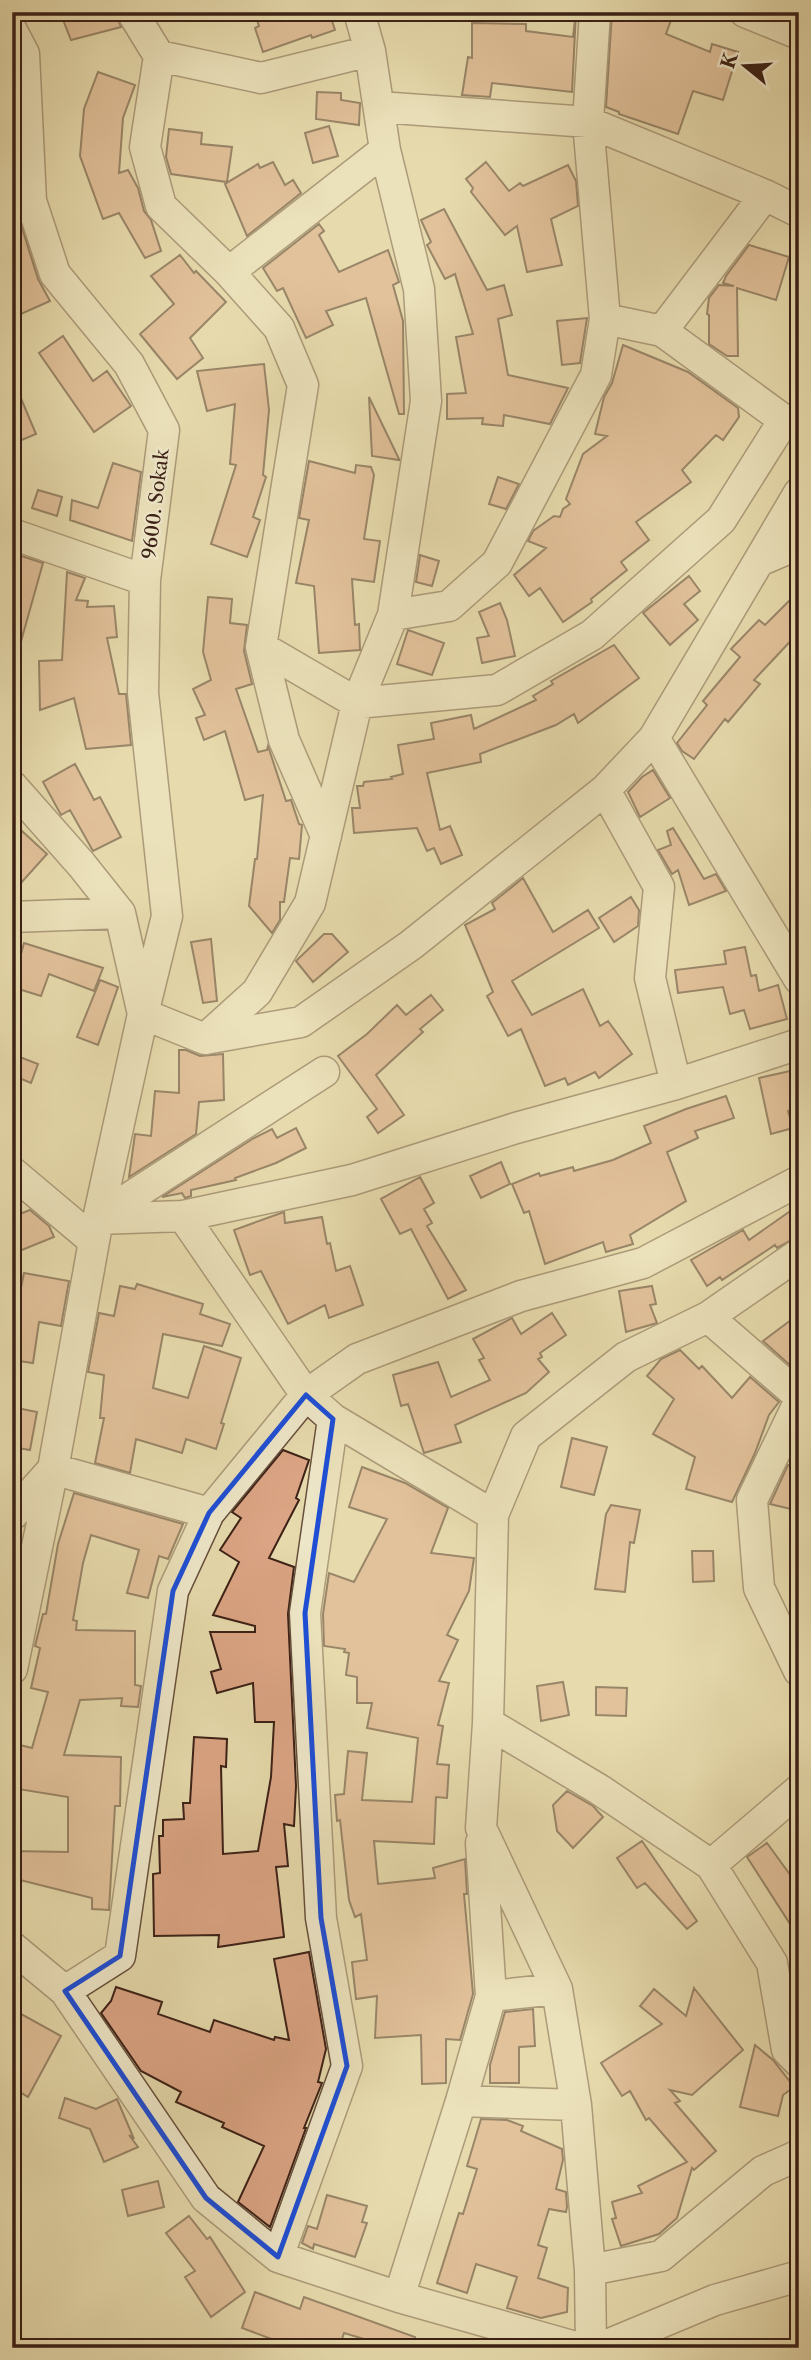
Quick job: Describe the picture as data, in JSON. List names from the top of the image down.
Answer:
{
  "streets": {
    "street": ["9600. Sokak"]
  },
  "north": "left"
}
